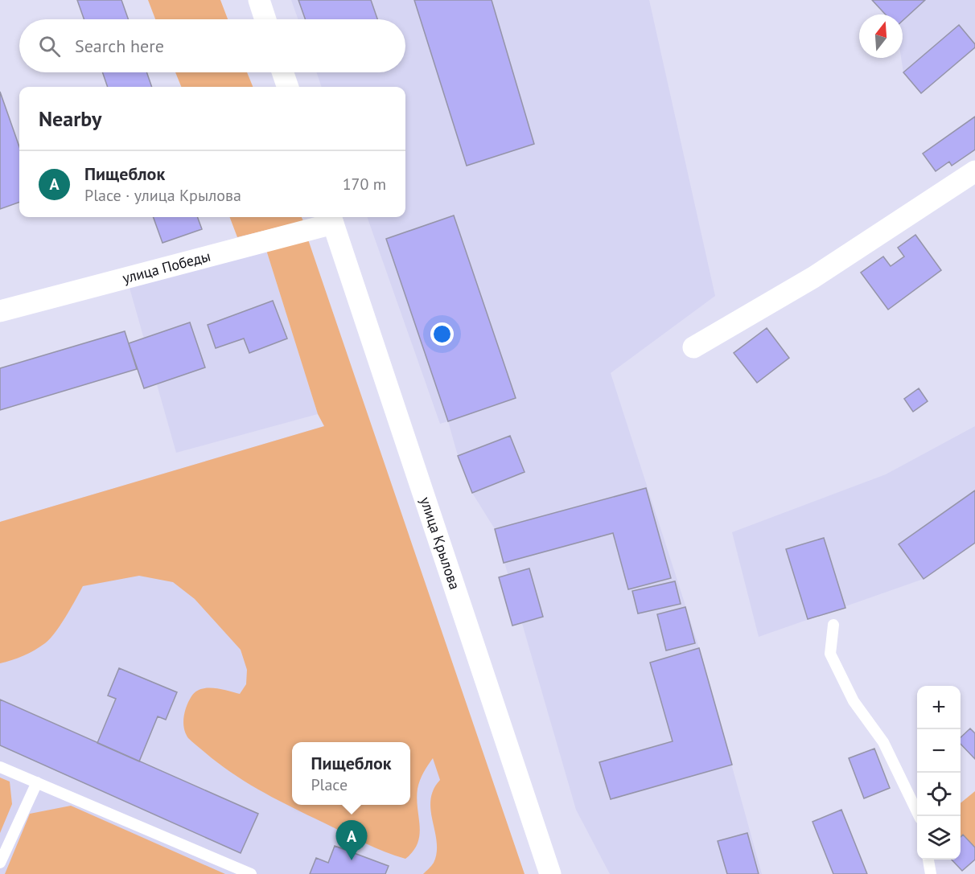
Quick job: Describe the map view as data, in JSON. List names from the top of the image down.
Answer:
{
  "streets": {
    "street": ["улица Победы", "улица Крылова"]
  },
  "crossings": [
    ["улица Победы", "улица Крылова"]
  ],
  "north": "top",
  "page": {
    "search": "Search here",
    "heading": "Nearby",
    "list": [
      {
        "mark": "A",
        "name": "Пищеблок",
        "note": "Place · улица Крылова",
        "value": "170 m"
      }
    ],
    "map_buttons": ["+", "−"],
    "popup": ["Пищеблок", "Place"],
    "pins": "A"
  }
}
